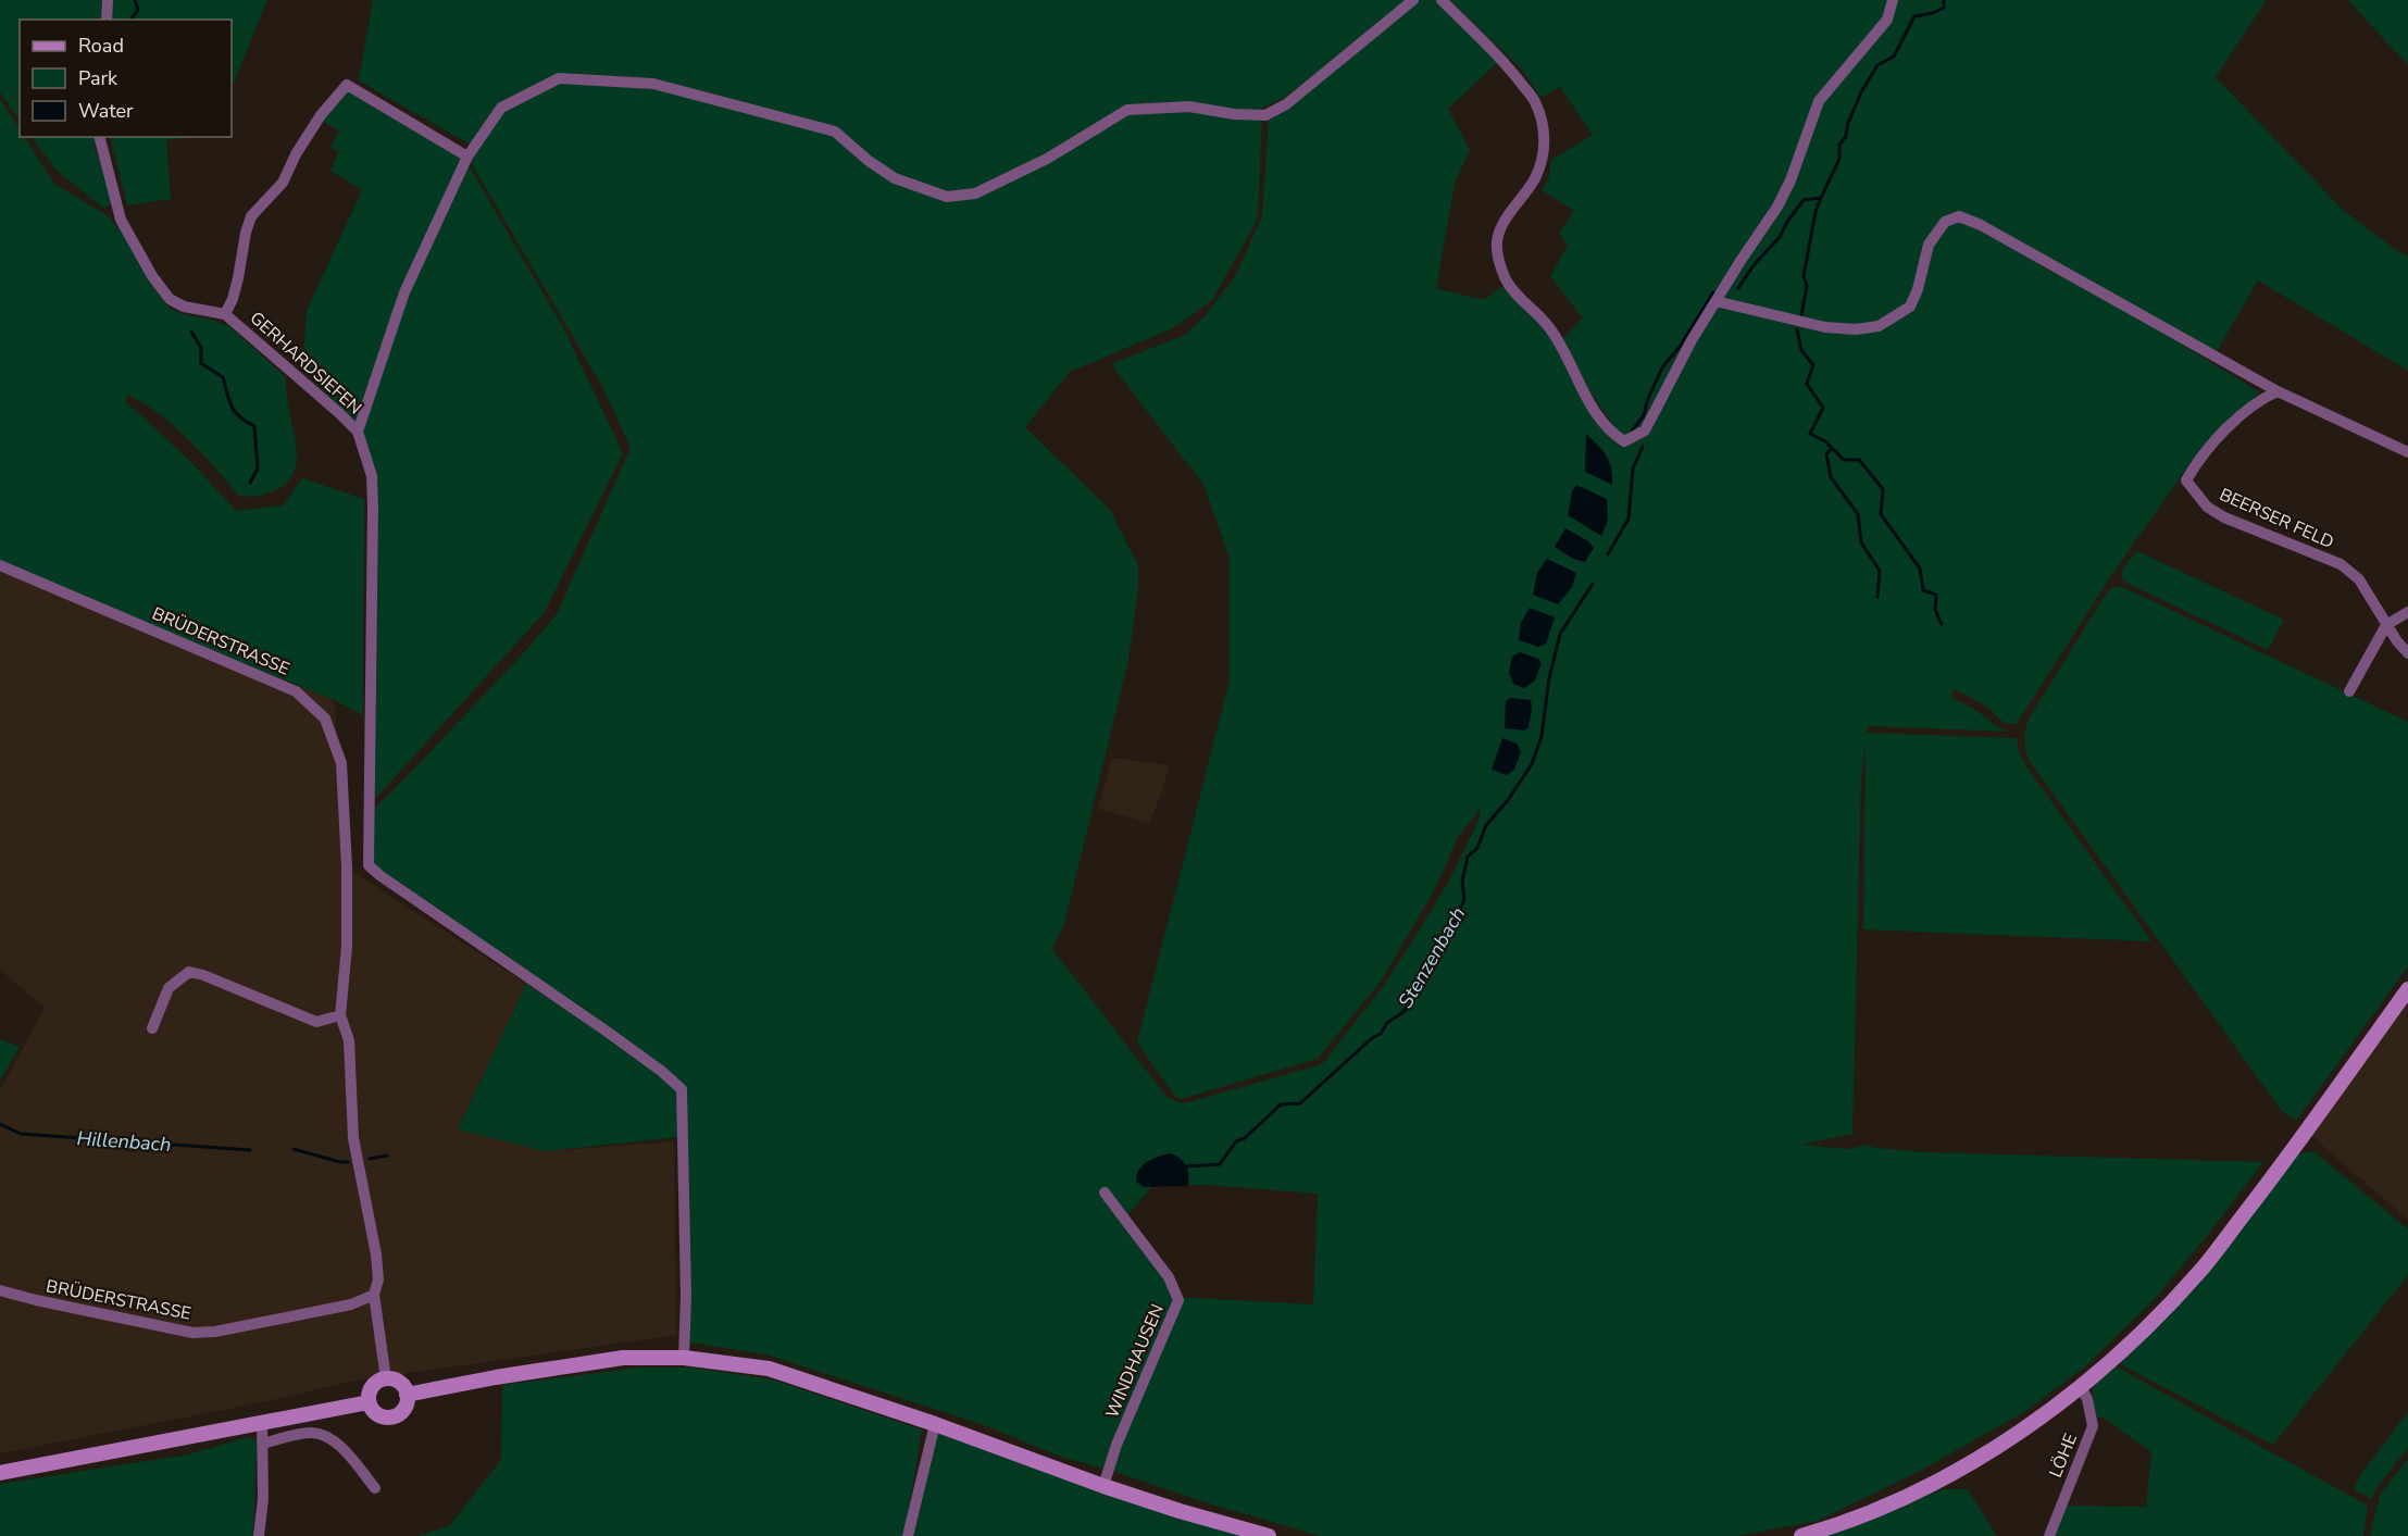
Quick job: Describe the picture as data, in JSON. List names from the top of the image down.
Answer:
{
  "streets": {
    "street": [
      "GERHARDSIEFEN",
      "BEERSER FELD",
      "BRÜDERSTRASSE",
      "WINDHAUSEN",
      "LÖHE"
    ]
  },
  "water": ["Stenzenbach", "Hillenbach"],
  "legend": ["Road", "Park", "Water"]
}
